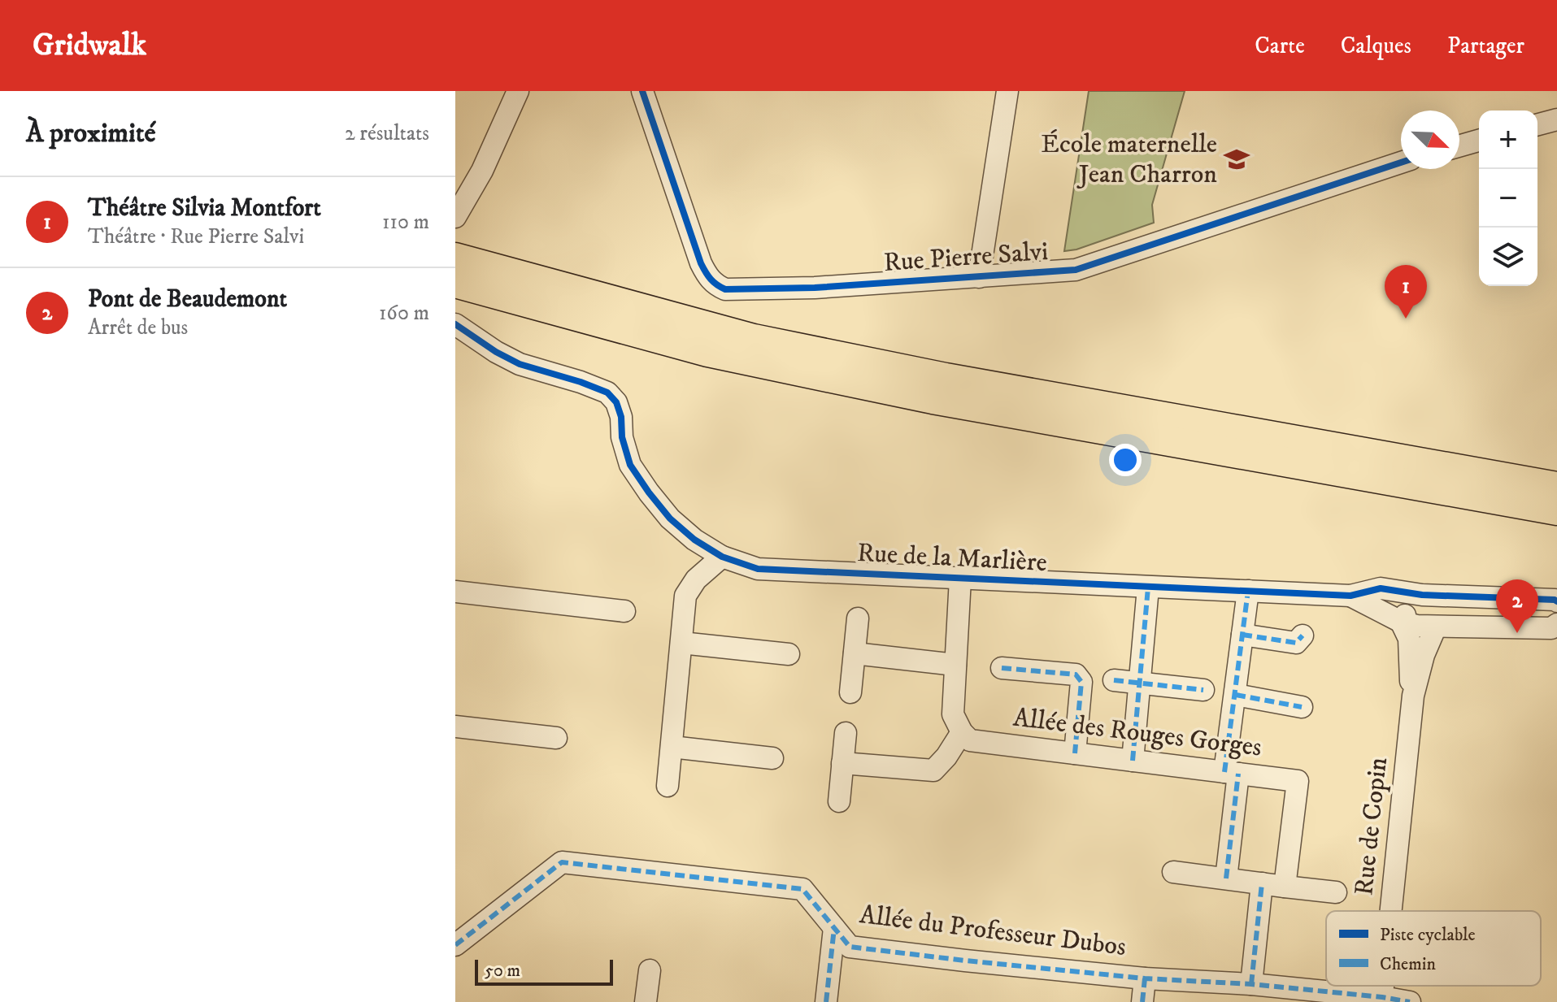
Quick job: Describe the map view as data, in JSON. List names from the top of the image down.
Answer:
{
  "streets": {
    "street": [
      "Rue Pierre Salvi",
      "Rue de la Marlière",
      "Allée des Rouges Gorges",
      "Rue de Copin",
      "Allée du Professeur Dubos"
    ]
  },
  "crossings": [
    ["Rue de la Marlière", "Allée des Rouges Gorges"],
    ["Rue de la Marlière", "Rue de Copin"]
  ],
  "places": {
    "school or university": ["École maternelle Jean Charron"]
  },
  "legend": ["Piste cyclable", "Chemin"],
  "scale_bar": "50 m",
  "north": "bottom right",
  "page": {
    "header": "Gridwalk",
    "nav": ["Carte", "Calques", "Partager"],
    "heading": ["À proximité", "2 résultats"],
    "map_buttons": ["+", "−"],
    "list": [
      {
        "mark": "1",
        "name": "Théâtre Silvia Montfort",
        "note": "Théâtre · Rue Pierre Salvi",
        "value": "110 m"
      },
      {
        "mark": "2",
        "name": "Pont de Beaudemont",
        "note": "Arrêt de bus",
        "value": "160 m"
      }
    ],
    "pins": ["1", "2"],
    "scale": "50 m"
  }
}
